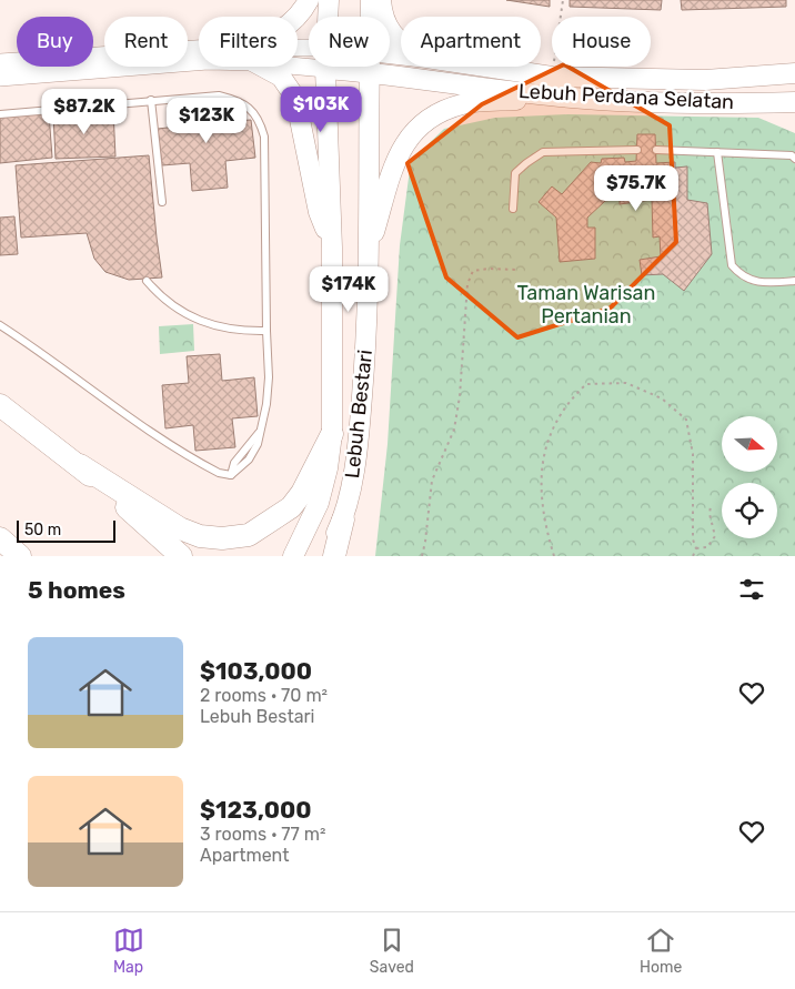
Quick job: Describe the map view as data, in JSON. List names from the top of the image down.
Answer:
{
  "streets": {
    "main road": ["Lebuh Perdana Selatan", "Lebuh Bestari"]
  },
  "crossings": [
    ["Lebuh Perdana Selatan", "Lebuh Bestari"]
  ],
  "parks": ["Taman Warisan Pertanian"],
  "scale_bar": "50 m",
  "north": "right",
  "page": {
    "chip": [
      "Buy",
      "Rent",
      "Filters",
      "New",
      "Apartment",
      "House"
    ],
    "price": [
      "$103K",
      "$87.2K",
      "$123K",
      "$75.7K",
      "$174K"
    ],
    "scale": "50 m",
    "heading": "5 homes",
    "list": [
      {
        "name": "$103,000",
        "note": "2 rooms · 70 m² · Lebuh Bestari"
      },
      {
        "name": "$123,000",
        "note": "3 rooms · 77 m² · Apartment"
      }
    ],
    "tabs": ["Map", "Saved", "Home"]
  }
}
